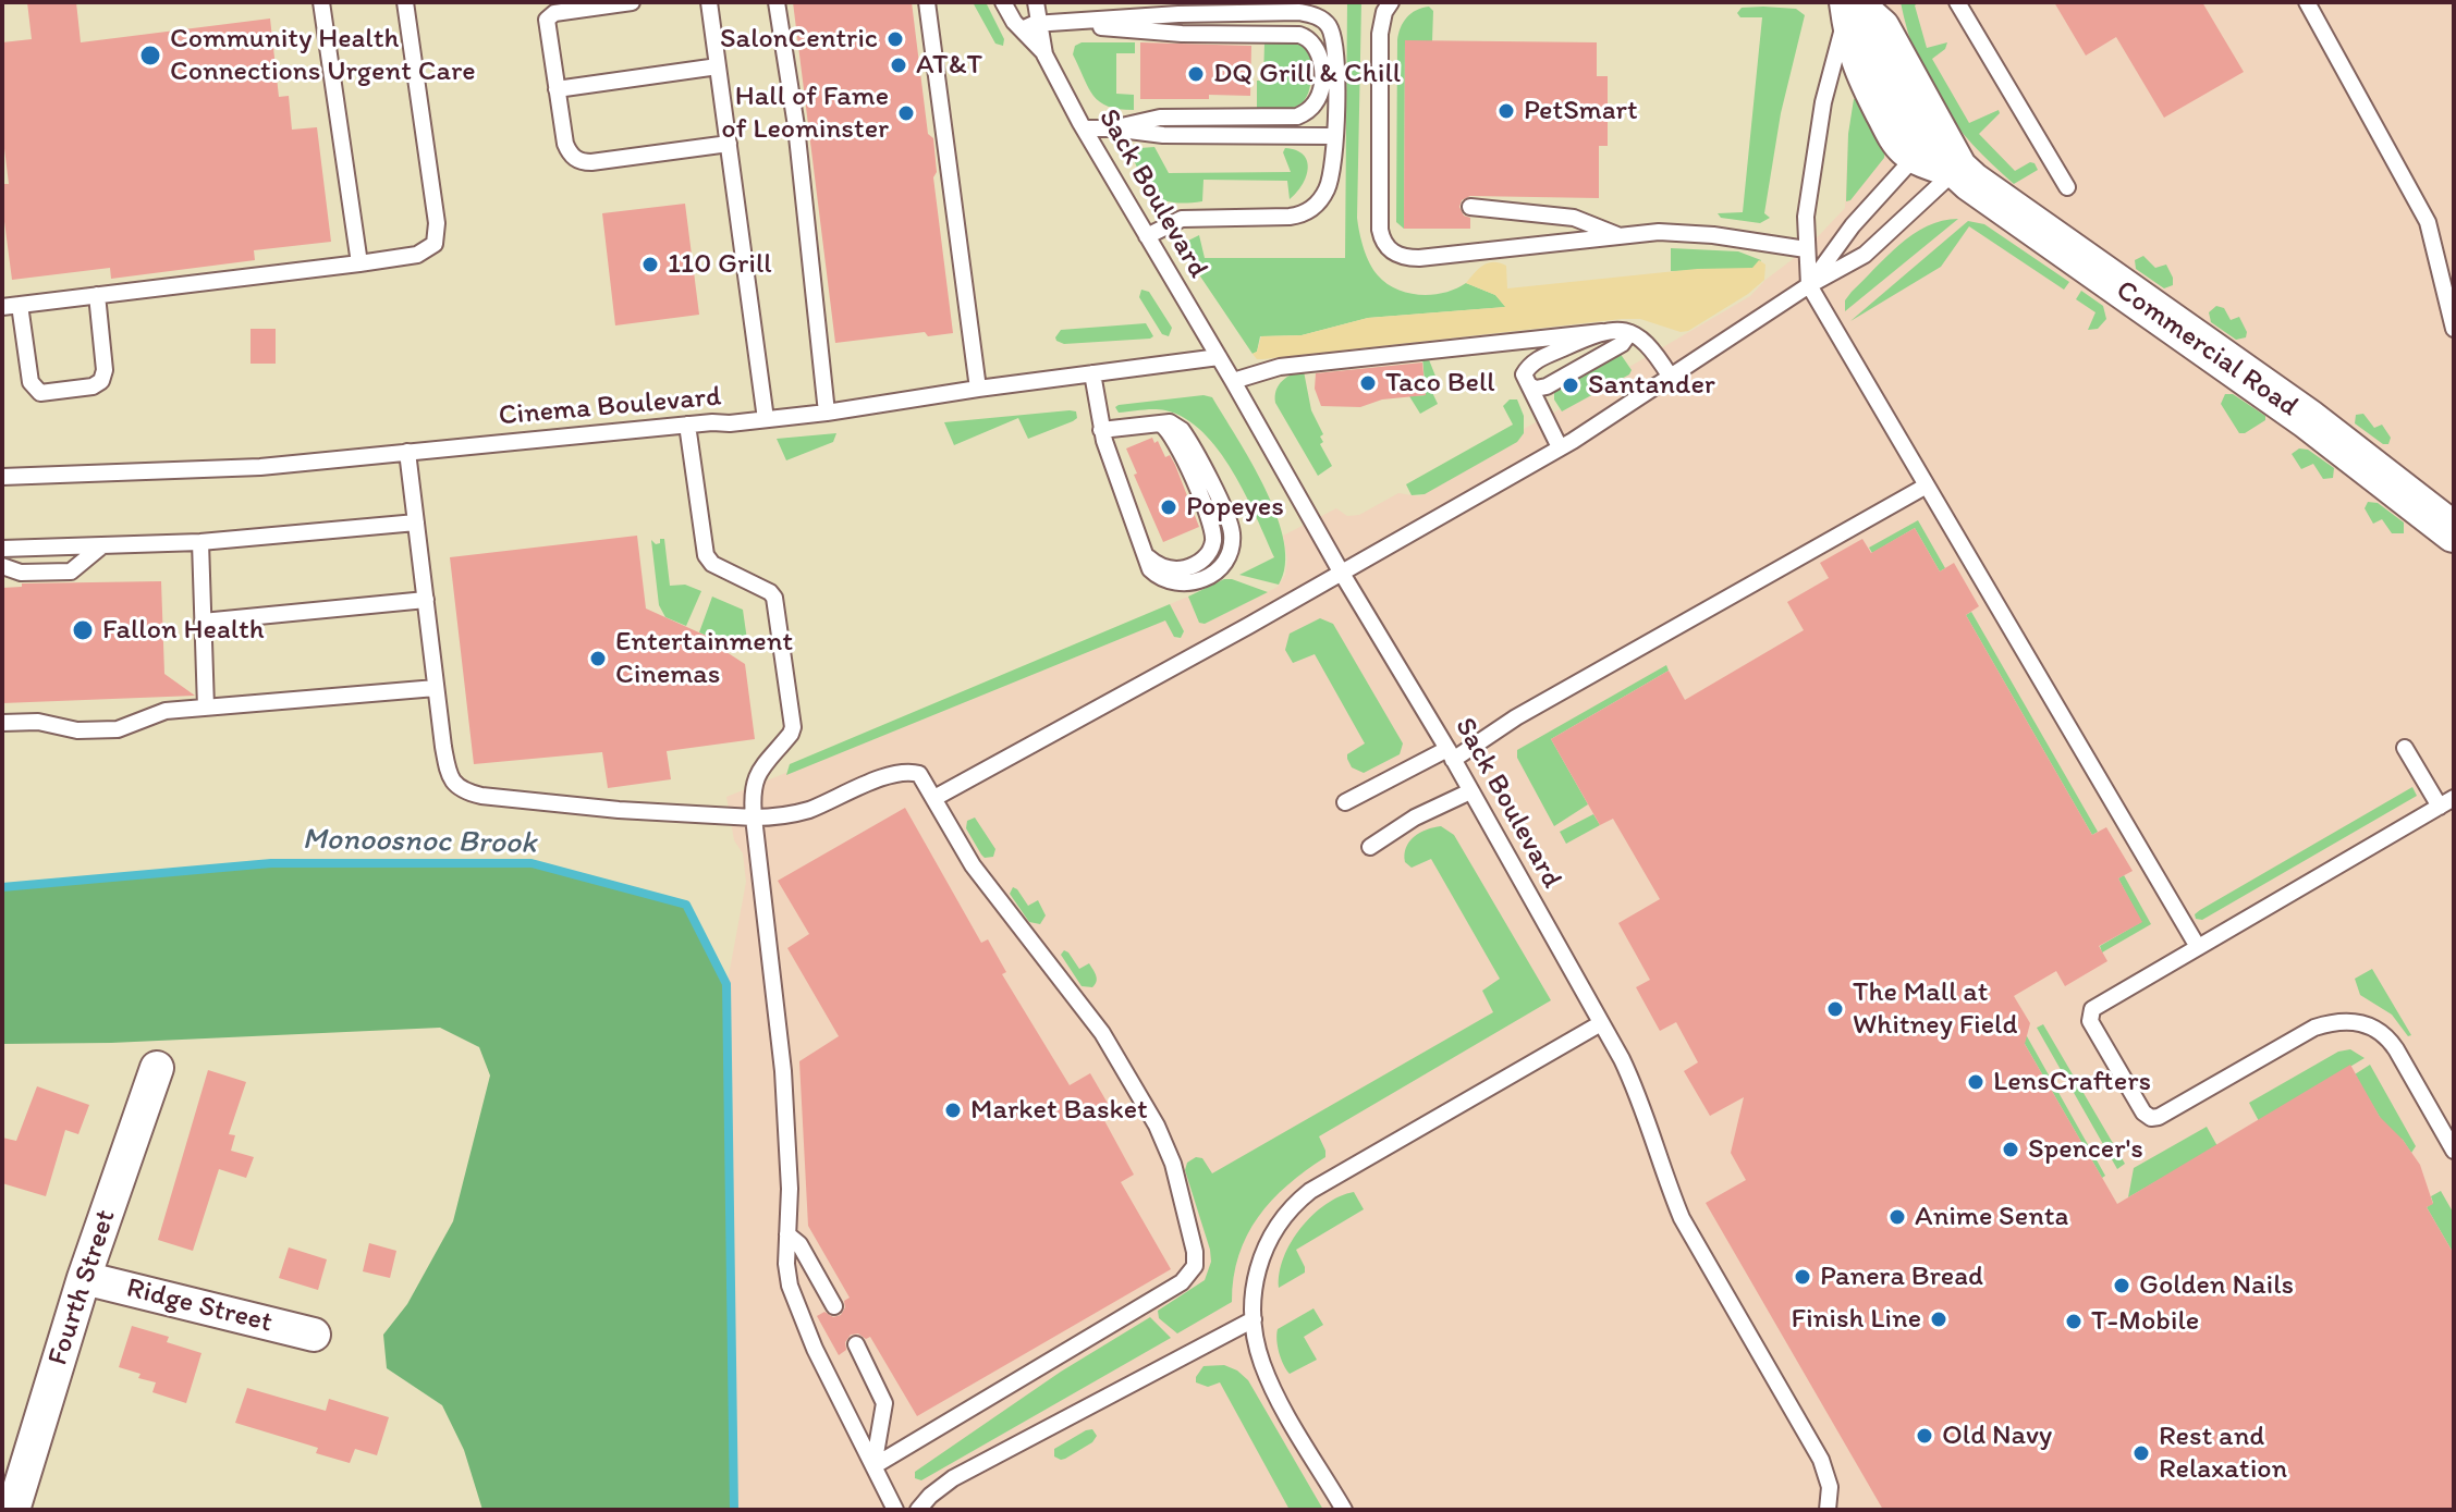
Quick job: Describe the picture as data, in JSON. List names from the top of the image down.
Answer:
{
  "streets": {
    "street": ["Commercial Road", "Fourth Street", "Ridge Street"],
    "lane": ["Sack Boulevard", "Cinema Boulevard"]
  },
  "crossings": [
    ["Sack Boulevard", "Cinema Boulevard"],
    ["Fourth Street", "Ridge Street"]
  ],
  "water": ["Monoosnoc Brook"],
  "places": [
    "SalonCentric",
    "Community Health Connections Urgent Care",
    "AT&T",
    "DQ Grill & Chill",
    "PetSmart",
    "Hall of Fame of Leominster",
    "110 Grill",
    "Taco Bell",
    "Santander",
    "Popeyes",
    "Fallon Health",
    "Entertainment Cinemas",
    "The Mall at Whitney Field",
    "LensCrafters",
    "Market Basket",
    "Spencer's",
    "Anime Senta",
    "Panera Bread",
    "Golden Nails",
    "Finish Line",
    "T-Mobile",
    "Old Navy",
    "Rest and Relaxation"
  ]
}
